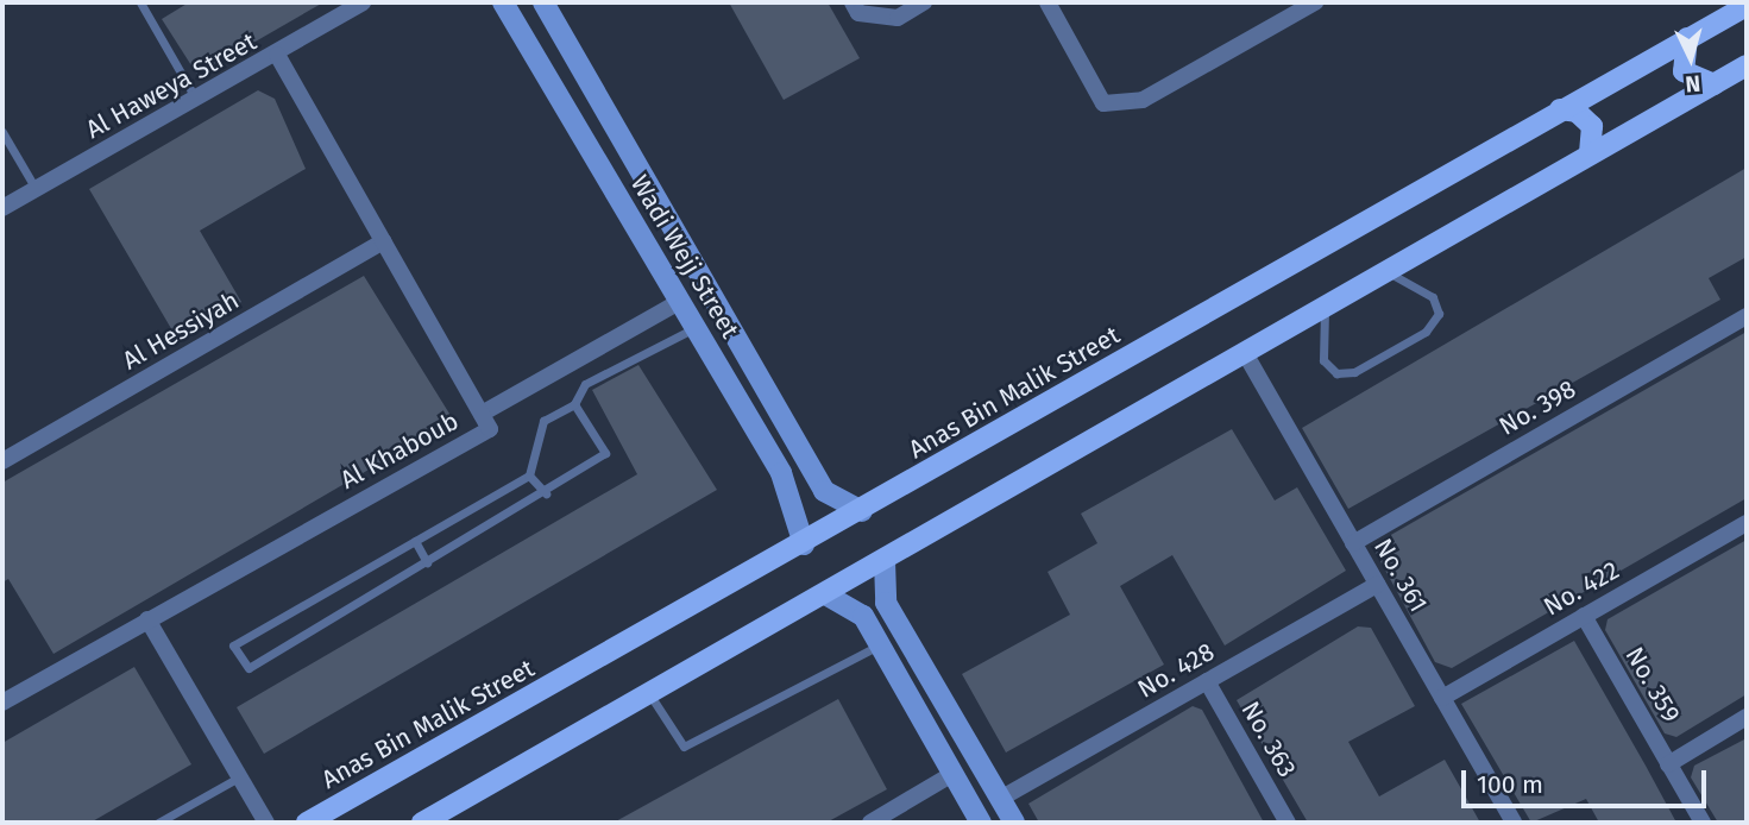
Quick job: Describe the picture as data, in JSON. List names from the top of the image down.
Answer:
{
  "streets": {
    "main road": ["Anas Bin Malik Street"],
    "street": [
      "Al Haweya Street",
      "Wadi Wejj Street",
      "Al Hessiyah",
      "No. 398",
      "Al Khaboub",
      "No. 361",
      "No. 422",
      "No. 428",
      "No. 359",
      "No. 363"
    ]
  },
  "crossings": [
    ["Al Haweya Street", "Al Khaboub"],
    ["Wadi Wejj Street", "Anas Bin Malik Street"],
    ["Al Hessiyah", "Al Khaboub"],
    ["No. 398", "No. 361"],
    ["No. 361", "No. 422"],
    ["No. 361", "No. 428"],
    ["No. 422", "No. 359"],
    ["No. 428", "No. 363"]
  ],
  "scale_bar": "100 m",
  "north": "bottom"
}
